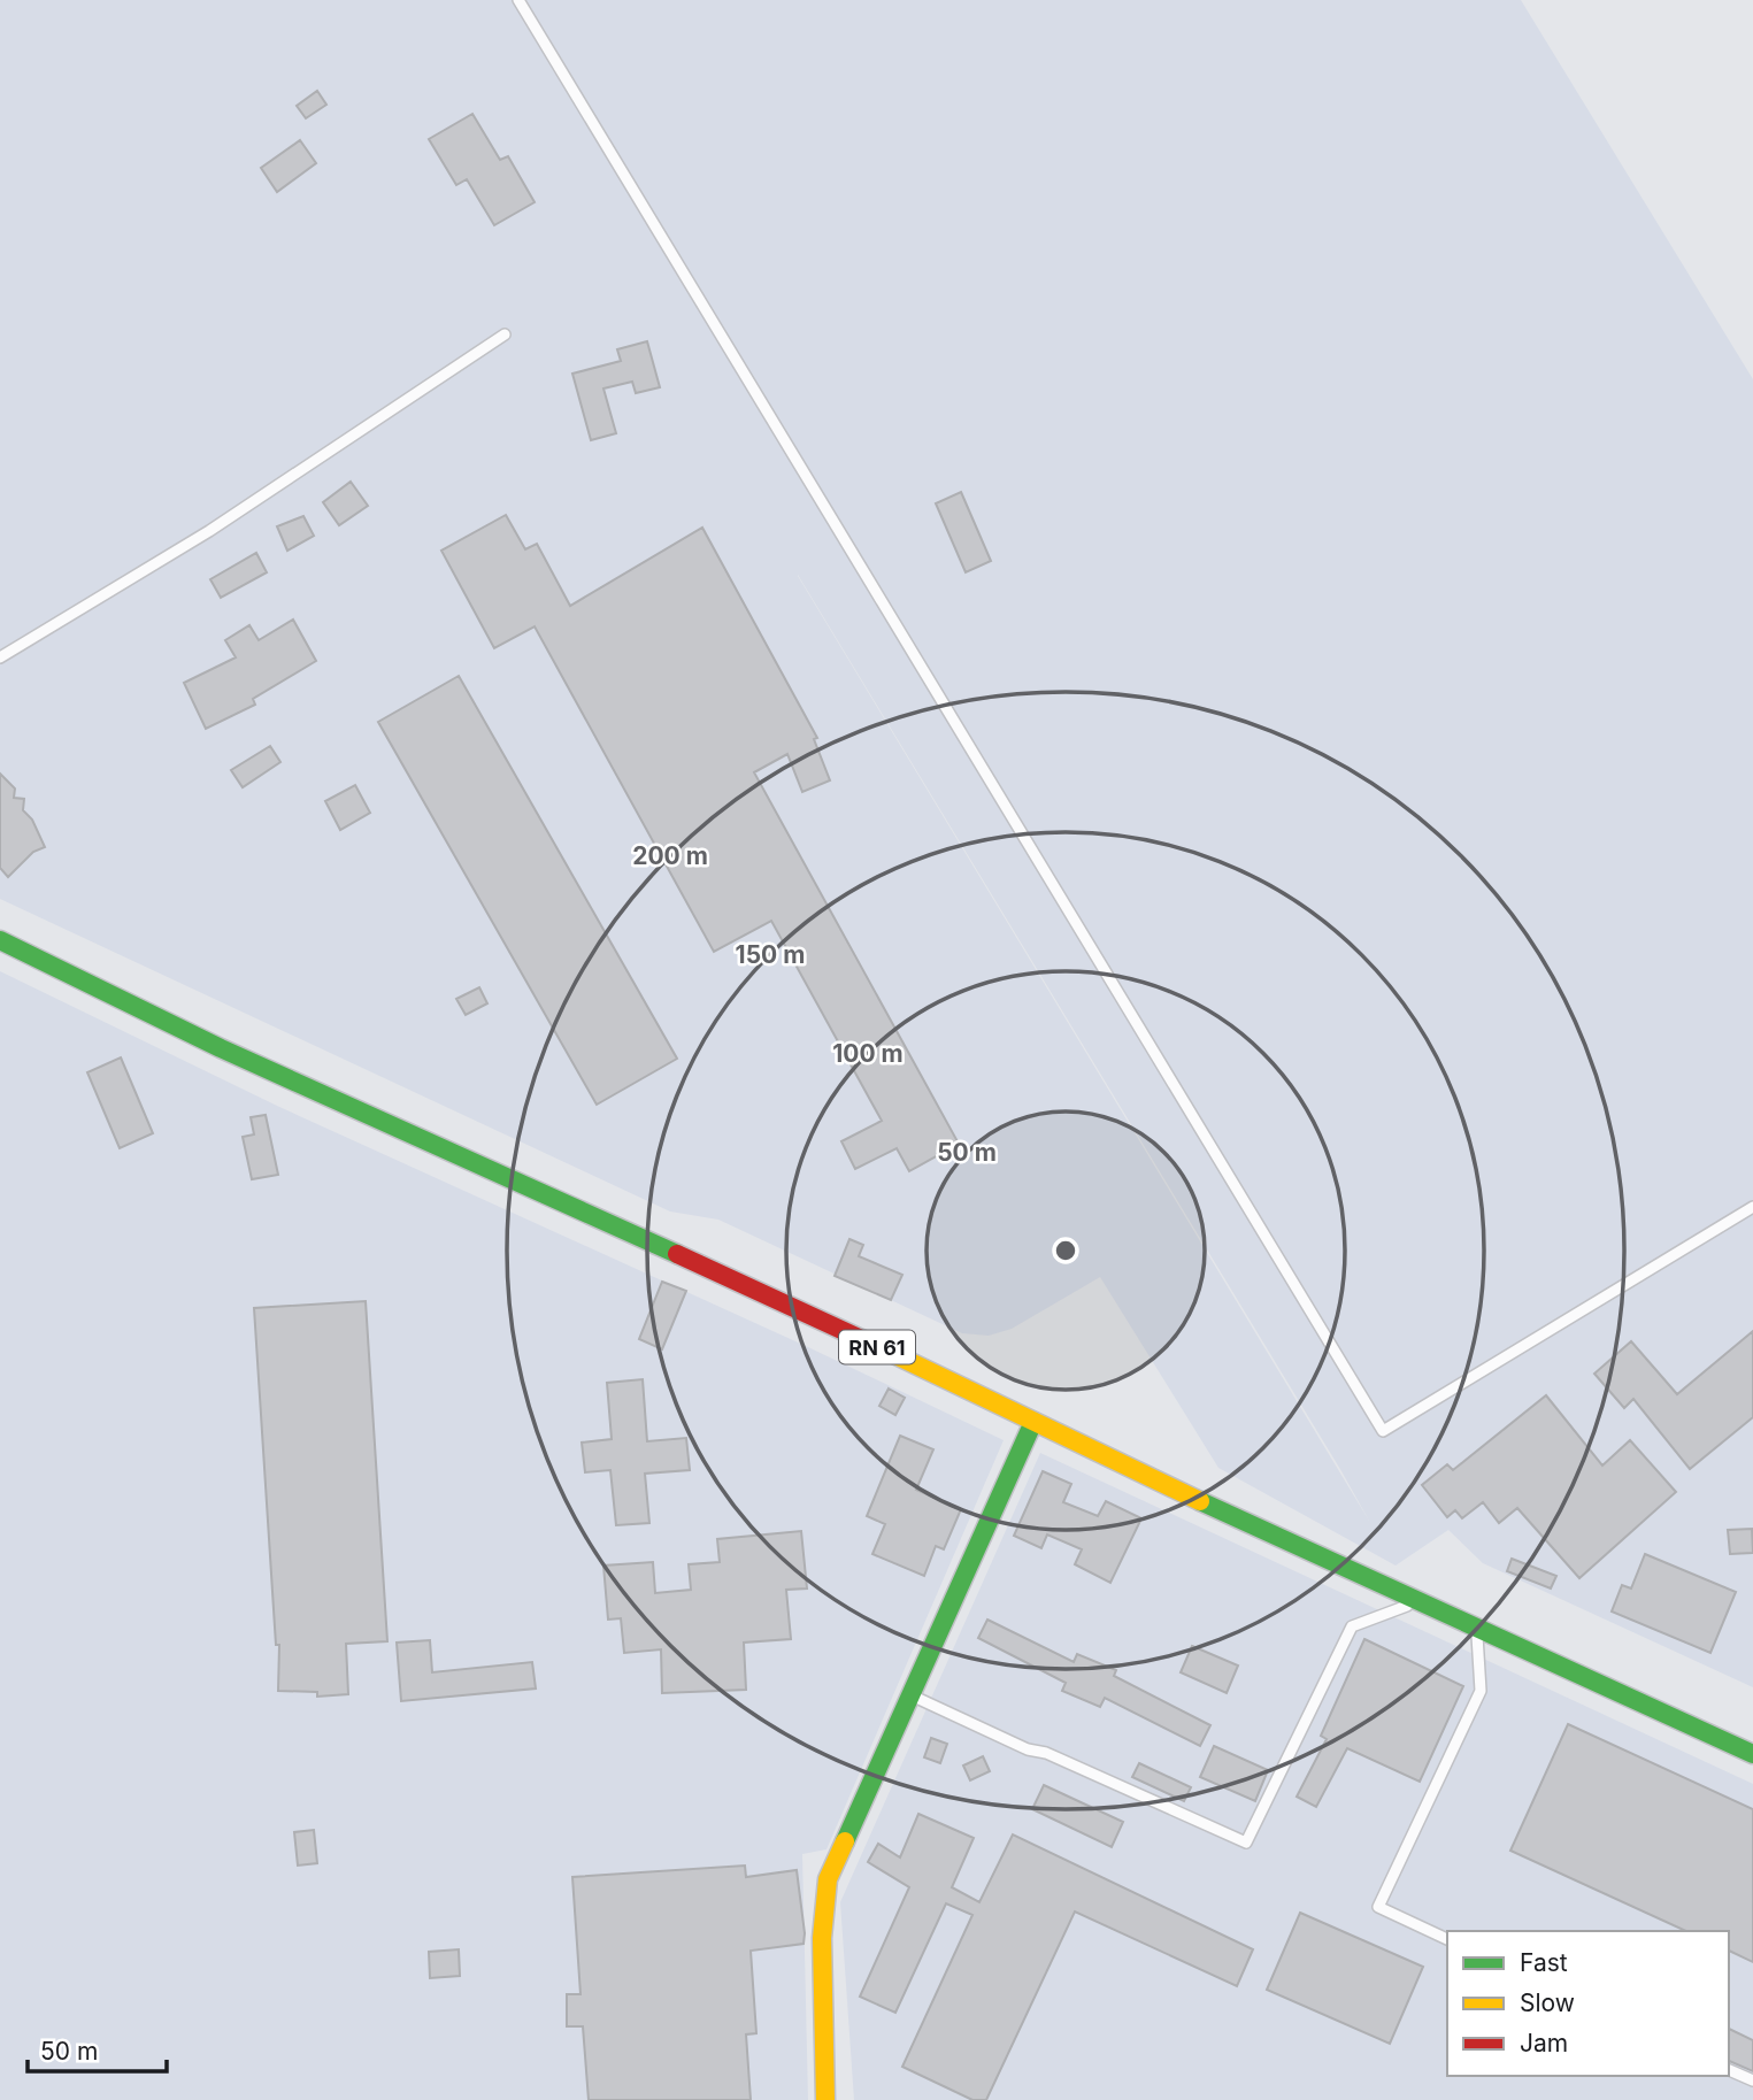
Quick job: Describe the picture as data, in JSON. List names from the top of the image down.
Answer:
{
  "streets": {
    "main road": ["RN 61"]
  },
  "legend": ["Fast", "Slow", "Jam"],
  "scale_bar": "50 m",
  "rings": [
    "200 m",
    "150 m",
    "100 m",
    "50 m"
  ]
}
